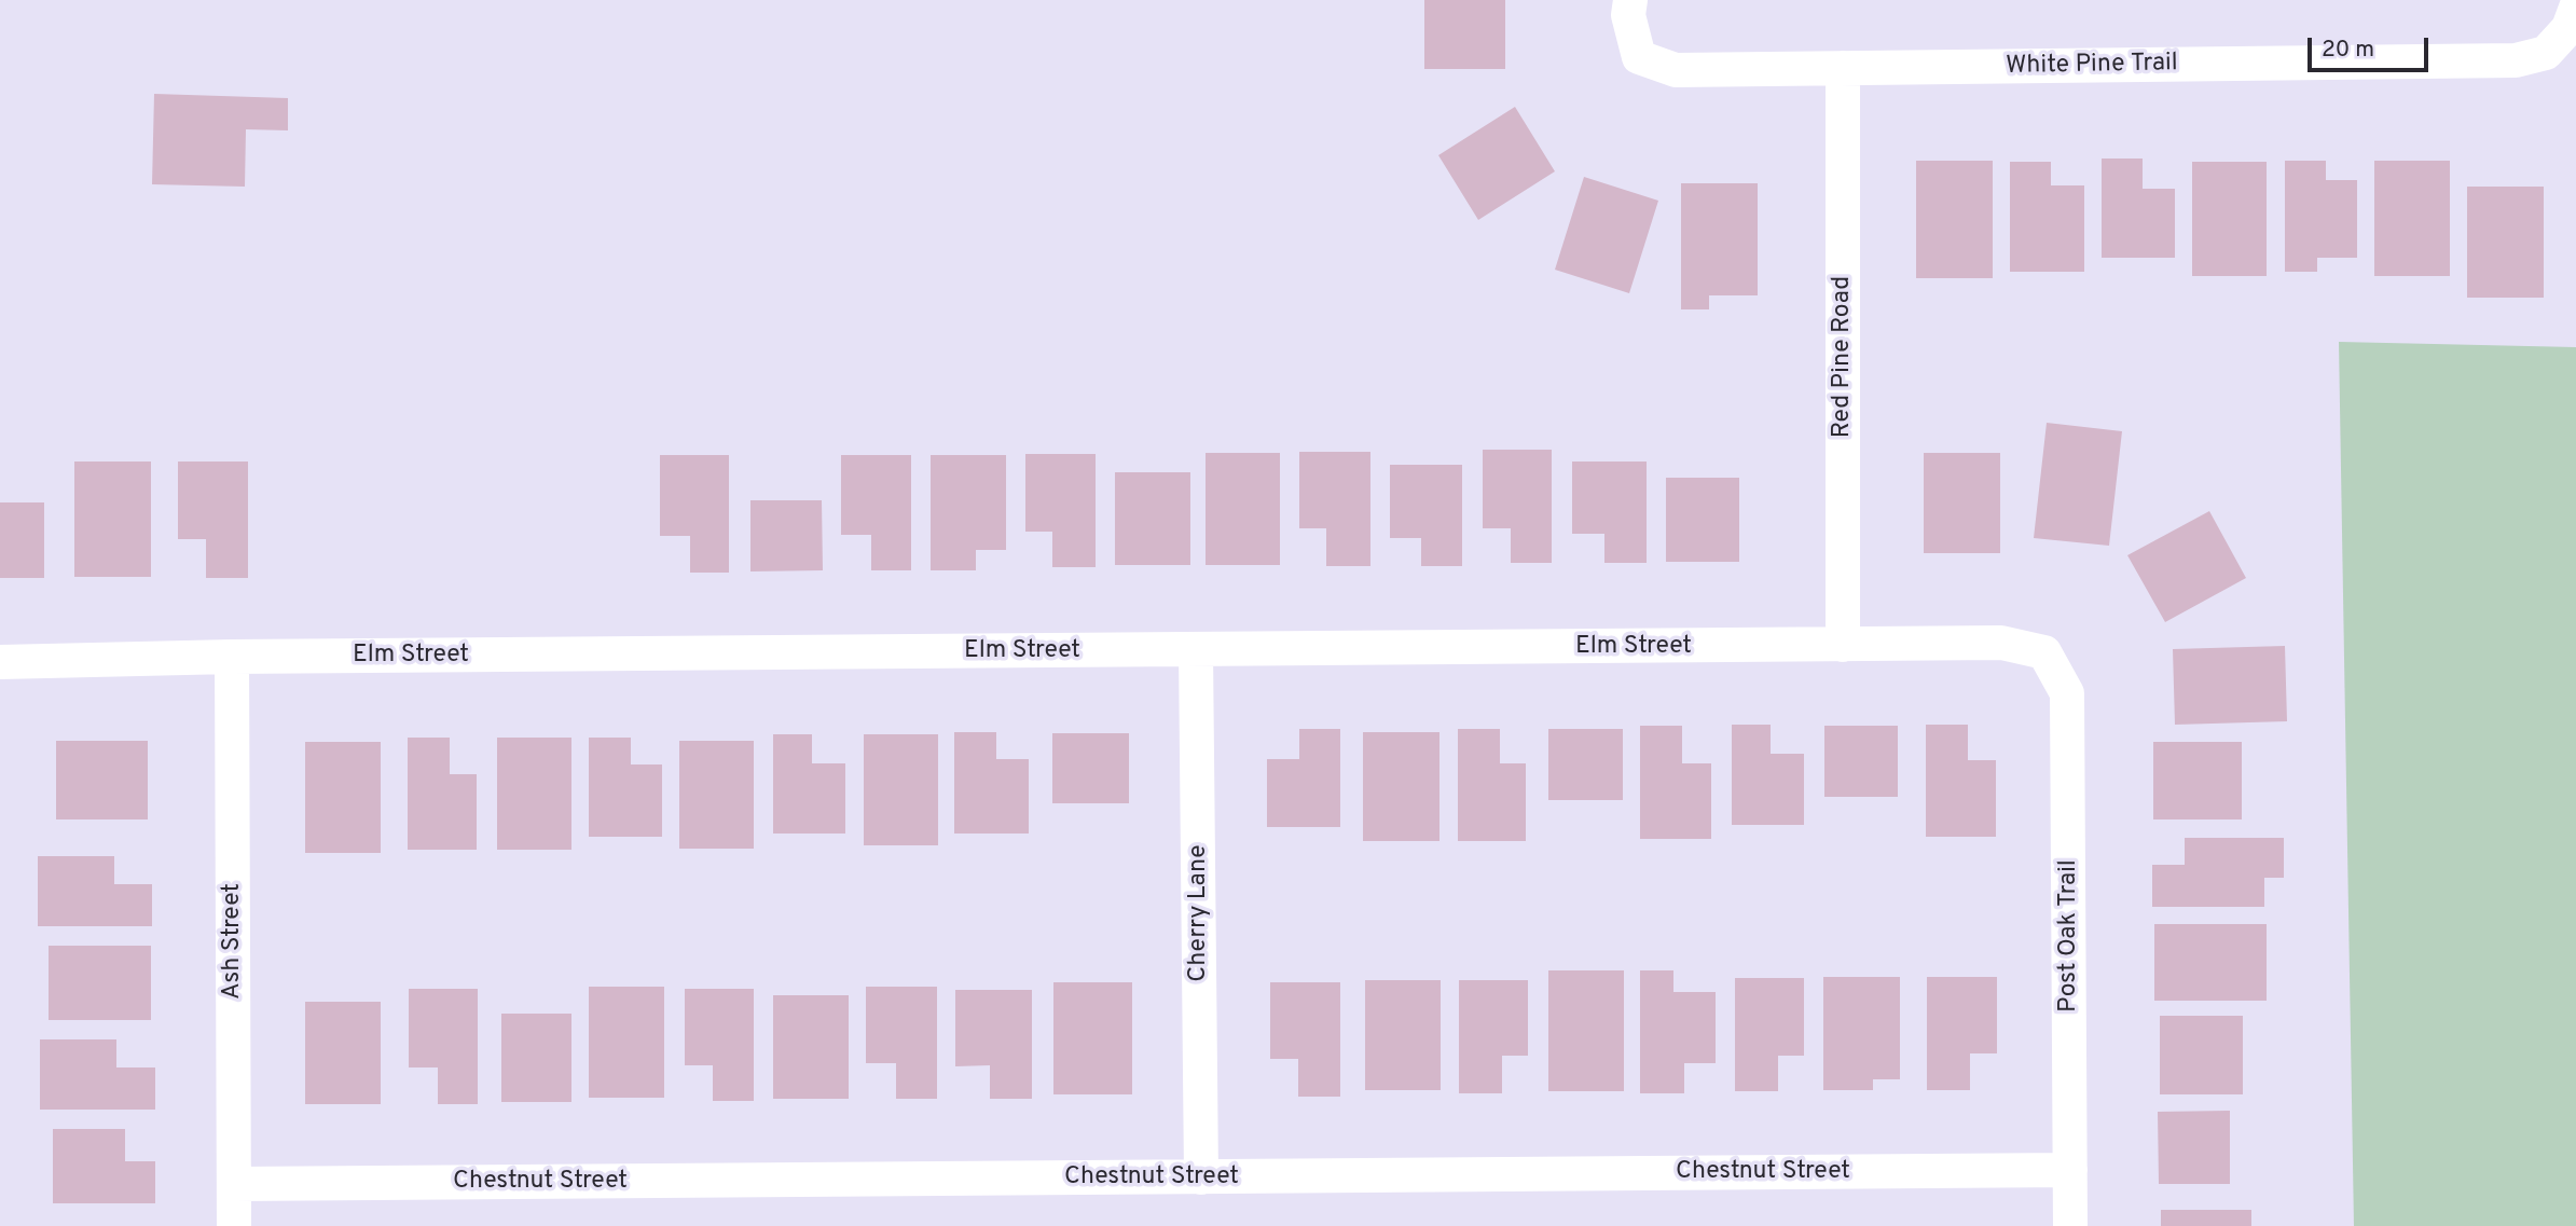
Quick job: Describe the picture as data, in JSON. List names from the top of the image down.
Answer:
{
  "streets": {
    "street": [
      "White Pine Trail",
      "Red Pine Road",
      "Elm Street",
      "Cherry Lane",
      "Post Oak Trail",
      "Ash Street",
      "Chestnut Street"
    ]
  },
  "crossings": [
    ["White Pine Trail", "Red Pine Road"],
    ["Red Pine Road", "Elm Street"],
    ["Elm Street", "Cherry Lane"],
    ["Elm Street", "Post Oak Trail"],
    ["Elm Street", "Ash Street"],
    ["Cherry Lane", "Chestnut Street"],
    ["Post Oak Trail", "Chestnut Street"],
    ["Ash Street", "Chestnut Street"]
  ],
  "scale_bar": "20 m"
}
